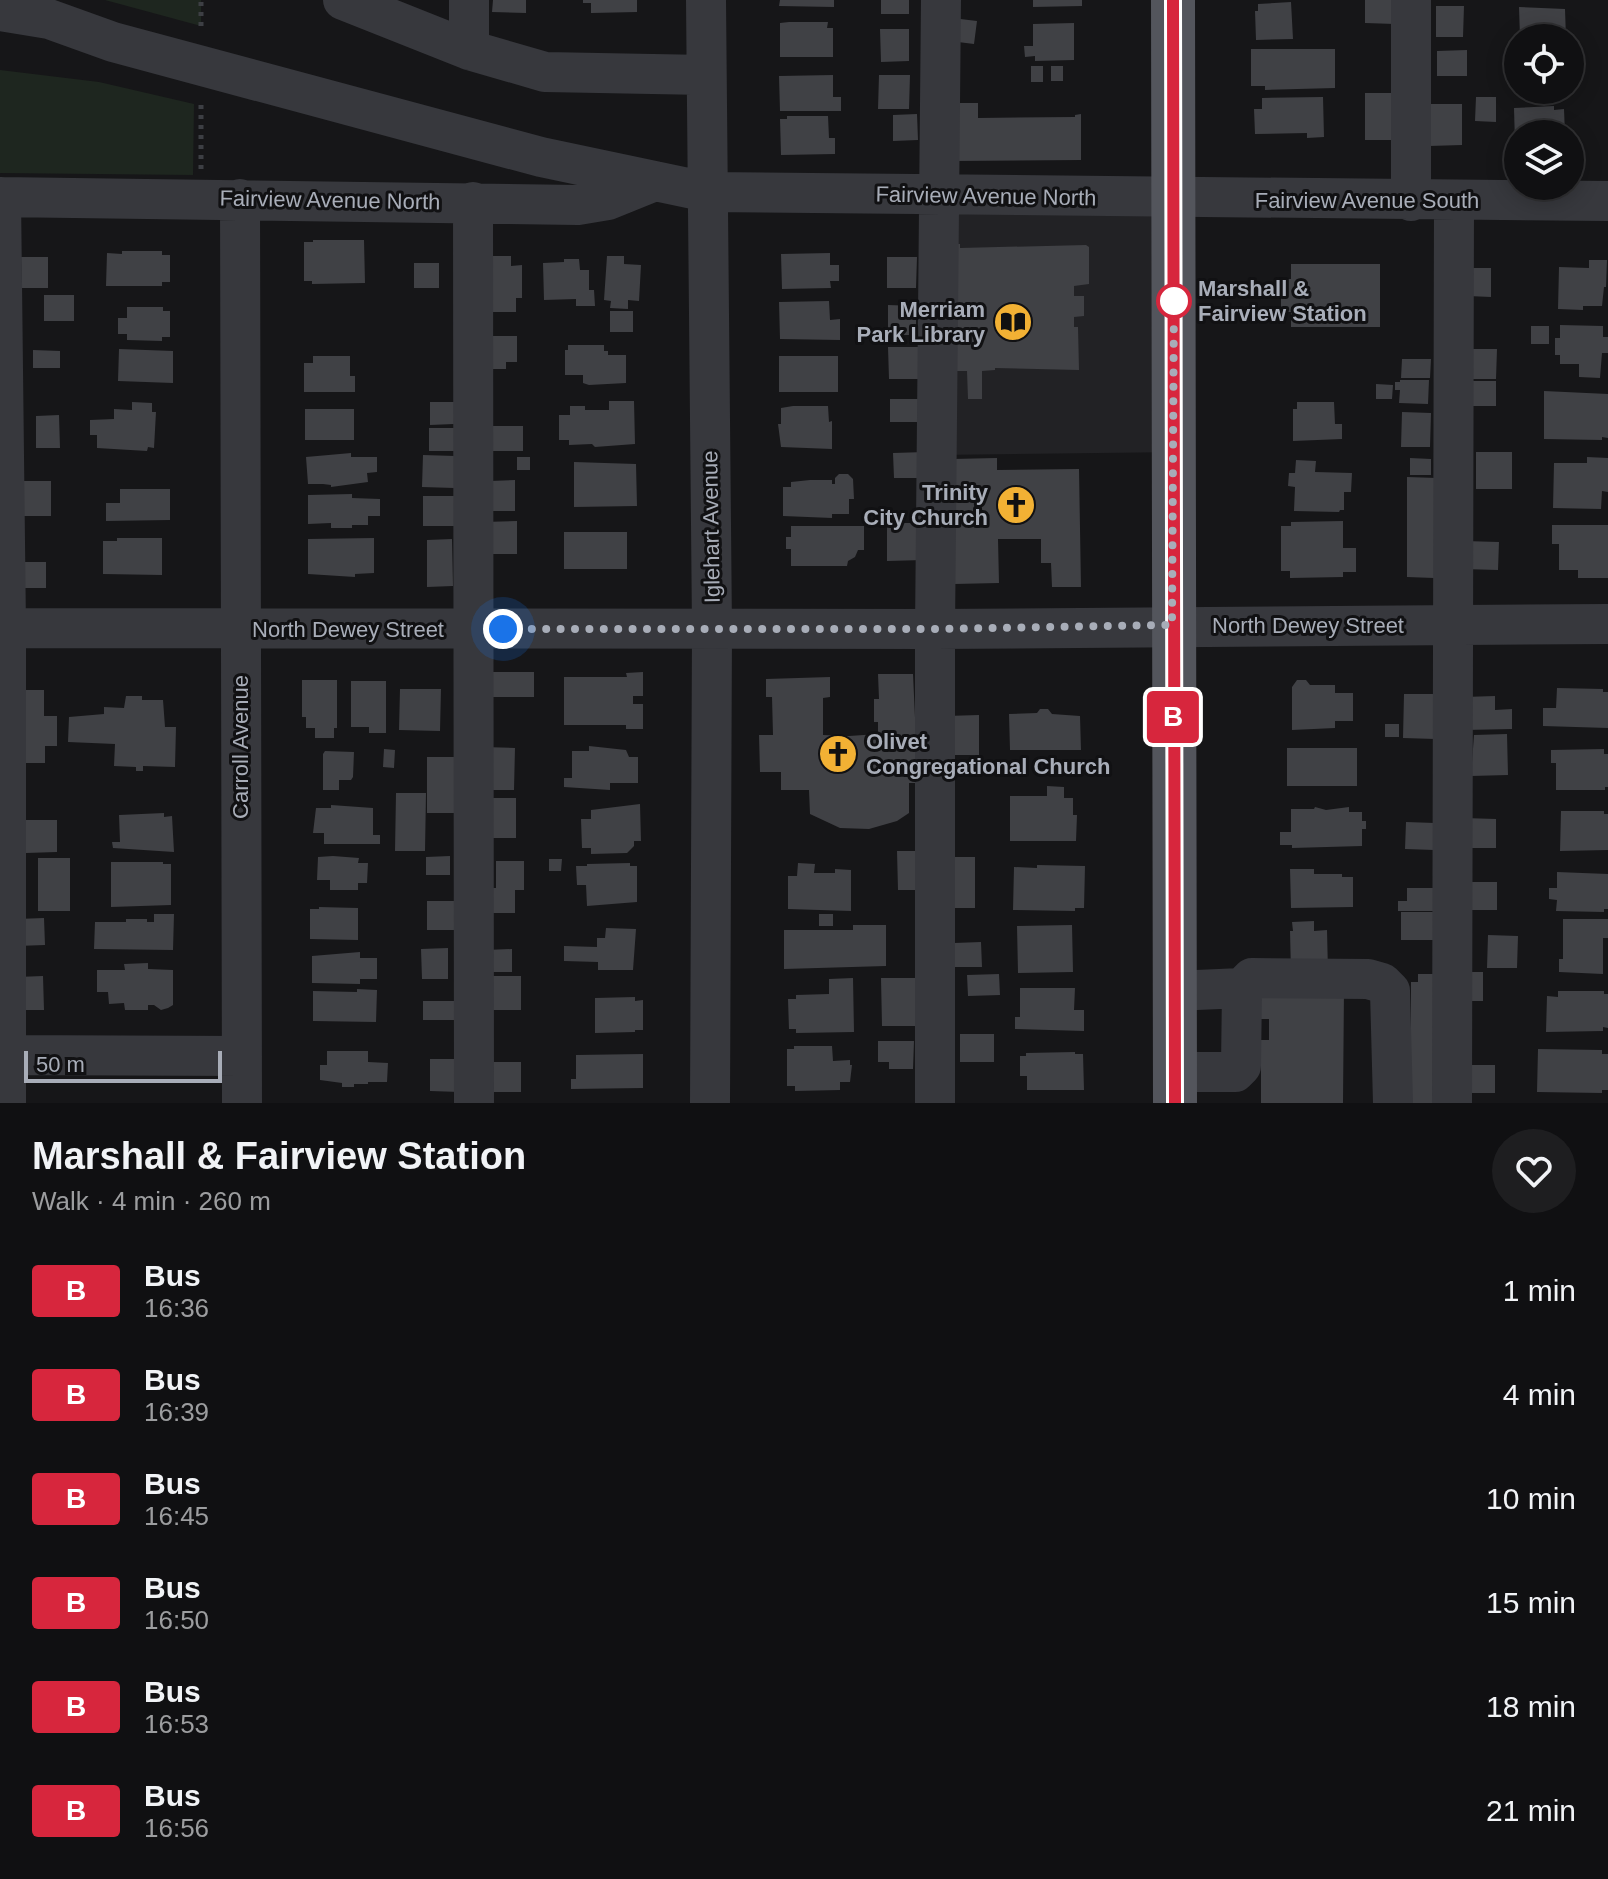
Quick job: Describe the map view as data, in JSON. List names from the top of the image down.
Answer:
{
  "streets": {
    "street": [
      "Fairview Avenue North",
      "Fairview Avenue South",
      "Iglehart Avenue",
      "North Dewey Street",
      "Carroll Avenue"
    ]
  },
  "crossings": [
    ["Fairview Avenue North", "Fairview Avenue South"],
    ["Fairview Avenue North", "Iglehart Avenue"],
    ["Fairview Avenue North", "Carroll Avenue"],
    ["Iglehart Avenue", "North Dewey Street"],
    ["North Dewey Street", "Carroll Avenue"]
  ],
  "places": {
    "other": ["Marshall & Fairview Station"],
    "library": ["Merriam Park Library"],
    "church": ["Trinity City Church", "Olivet Congregational Church"]
  },
  "lines": ["bus line B"],
  "scale_bar": "50 m",
  "page": {
    "on_map": "B",
    "scale": "50 m",
    "heading": ["Marshall & Fairview Station", "Walk · 4 min · 260 m"],
    "list": [
      {
        "mark": "B",
        "name": "Bus",
        "note": "16:36",
        "value": "1 min"
      },
      {
        "mark": "B",
        "name": "Bus",
        "note": "16:39",
        "value": "4 min"
      },
      {
        "mark": "B",
        "name": "Bus",
        "note": "16:45",
        "value": "10 min"
      },
      {
        "mark": "B",
        "name": "Bus",
        "note": "16:50",
        "value": "15 min"
      },
      {
        "mark": "B",
        "name": "Bus",
        "note": "16:53",
        "value": "18 min"
      },
      {
        "mark": "B",
        "name": "Bus",
        "note": "16:56",
        "value": "21 min"
      }
    ]
  }
}
